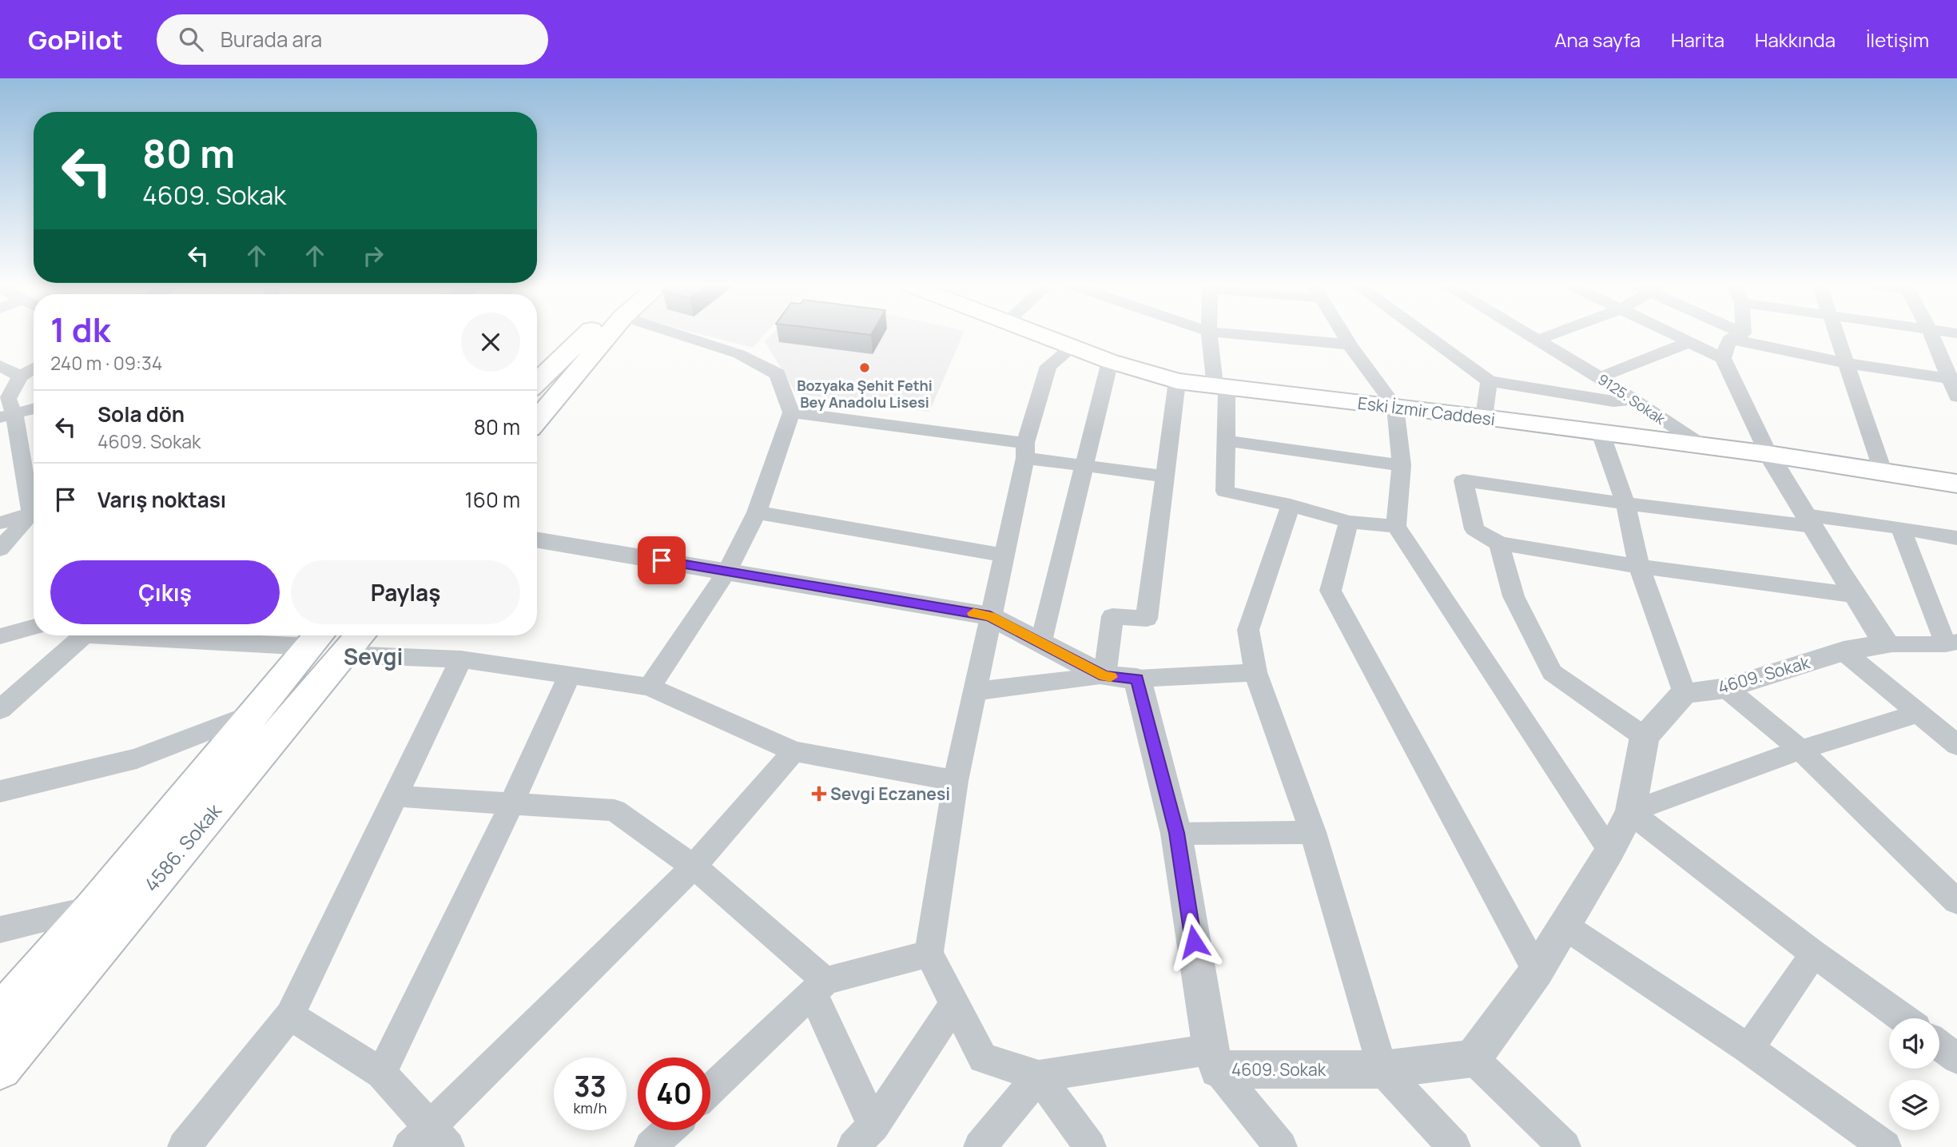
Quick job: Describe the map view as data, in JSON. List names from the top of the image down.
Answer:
{
  "streets": {
    "main road": ["Eski İzmir Caddesi", "4586. Sokak"],
    "street": ["9125. Sokak", "4609. Sokak"]
  },
  "crossings": [
    ["9125. Sokak", "Eski İzmir Caddesi"]
  ],
  "districts": ["Sevgi"],
  "places": {
    "other": ["Bozyaka Şehit Fethi Bey Anadolu Lisesi"],
    "health": ["Sevgi Eczanesi"]
  },
  "page": {
    "header": "GoPilot",
    "search": "Burada ara",
    "nav": [
      "Ana sayfa",
      "Harita",
      "Hakkında",
      "İletişim"
    ],
    "turn": ["80 m", "4609. Sokak"],
    "heading": ["1 dk", "240 m · 09:34"],
    "list": [
      {
        "name": "Sola dön",
        "note": "4609. Sokak",
        "value": "80 m"
      },
      {
        "name": "Varış noktası",
        "value": "160 m"
      }
    ],
    "buttons": ["Çıkış", "Paylaş"],
    "speed": "33 km/h",
    "limit": "40"
  }
}
